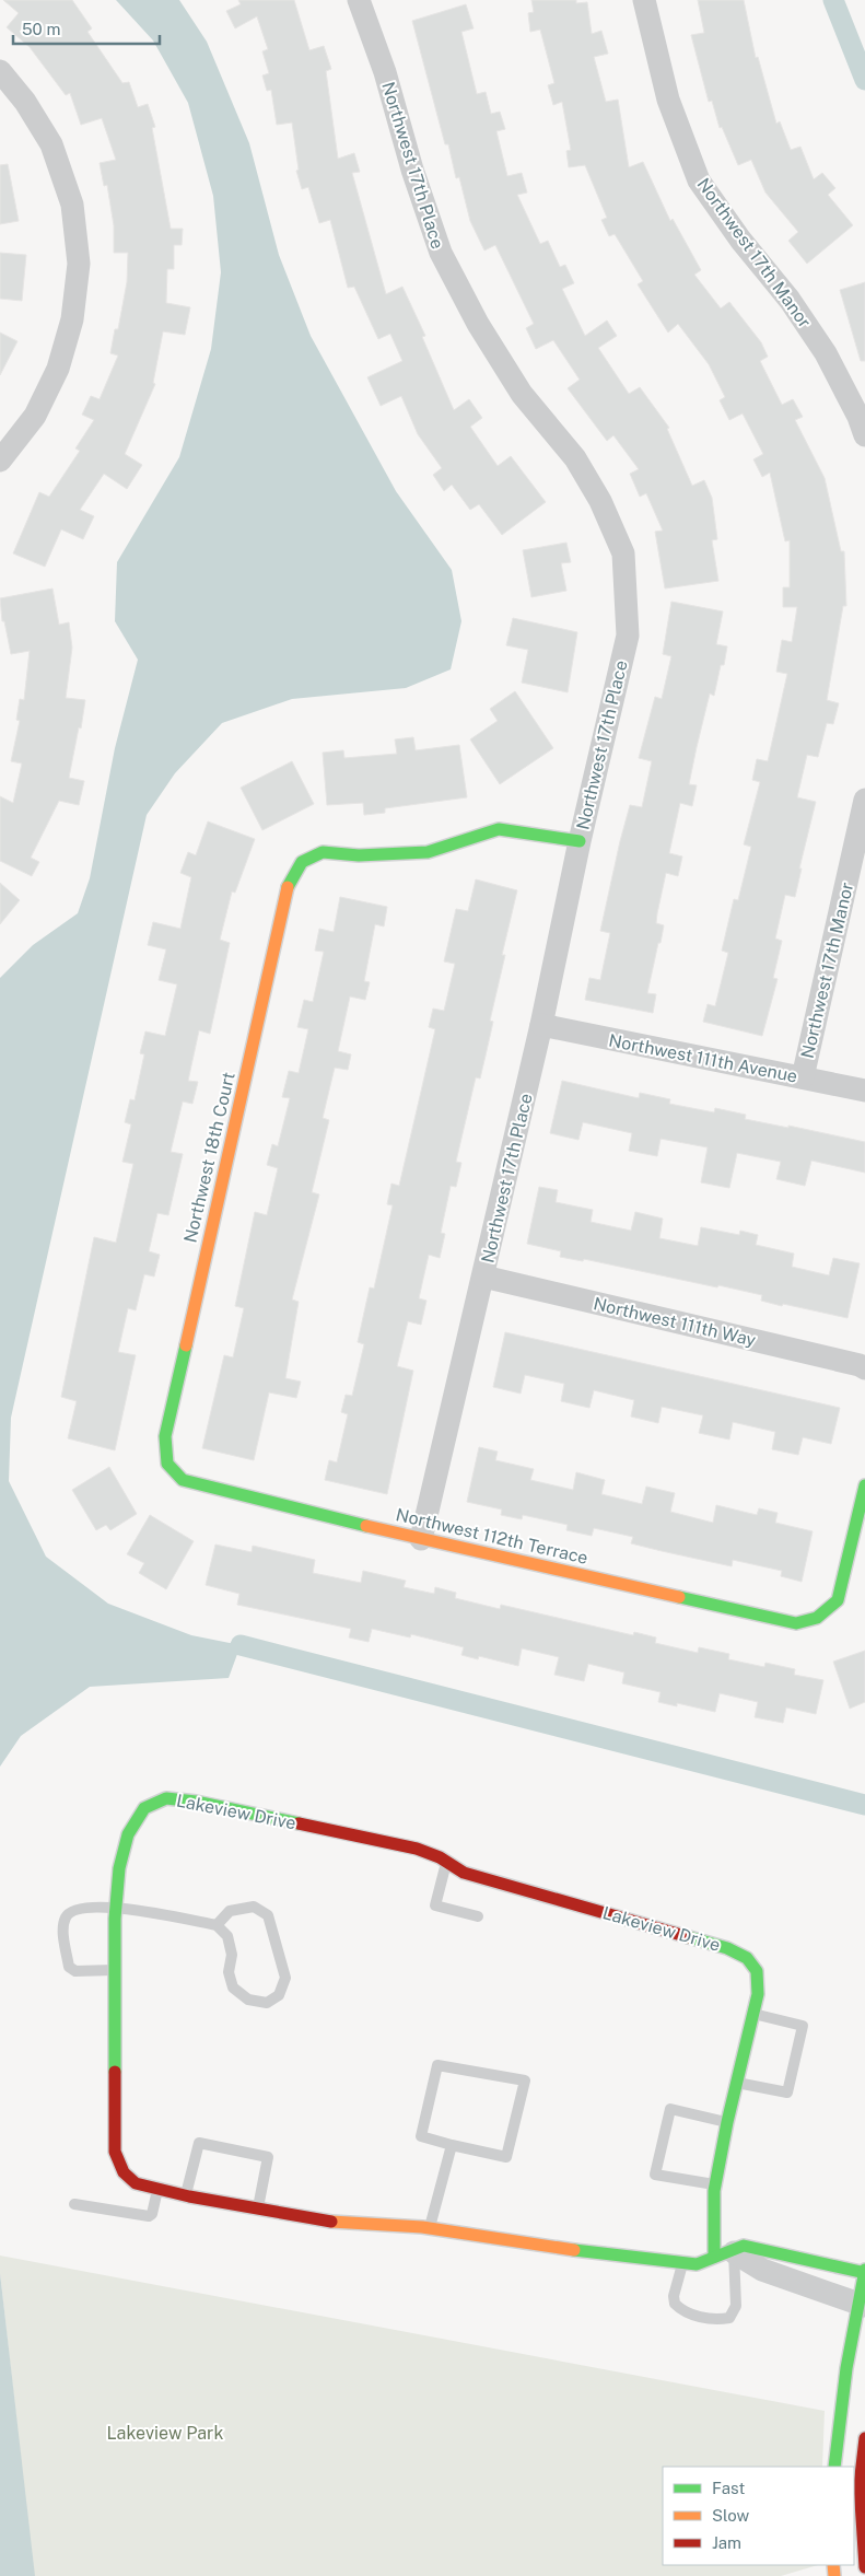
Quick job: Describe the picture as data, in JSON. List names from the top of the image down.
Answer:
{
  "streets": {
    "street": [
      "Northwest 17th Place",
      "Northwest 17th Manor",
      "Northwest 111th Avenue",
      "Northwest 18th Court",
      "Northwest 111th Way",
      "Northwest 112th Terrace",
      "Lakeview Drive"
    ]
  },
  "crossings": [
    ["Northwest 17th Place", "Northwest 111th Avenue"],
    ["Northwest 17th Place", "Northwest 18th Court"],
    ["Northwest 17th Place", "Northwest 111th Way"],
    ["Northwest 17th Place", "Northwest 112th Terrace"],
    ["Northwest 17th Manor", "Northwest 111th Avenue"],
    ["Northwest 18th Court", "Northwest 112th Terrace"]
  ],
  "parks": ["Lakeview Park"],
  "legend": ["Fast", "Slow", "Jam"],
  "scale_bar": "50 m"
}
